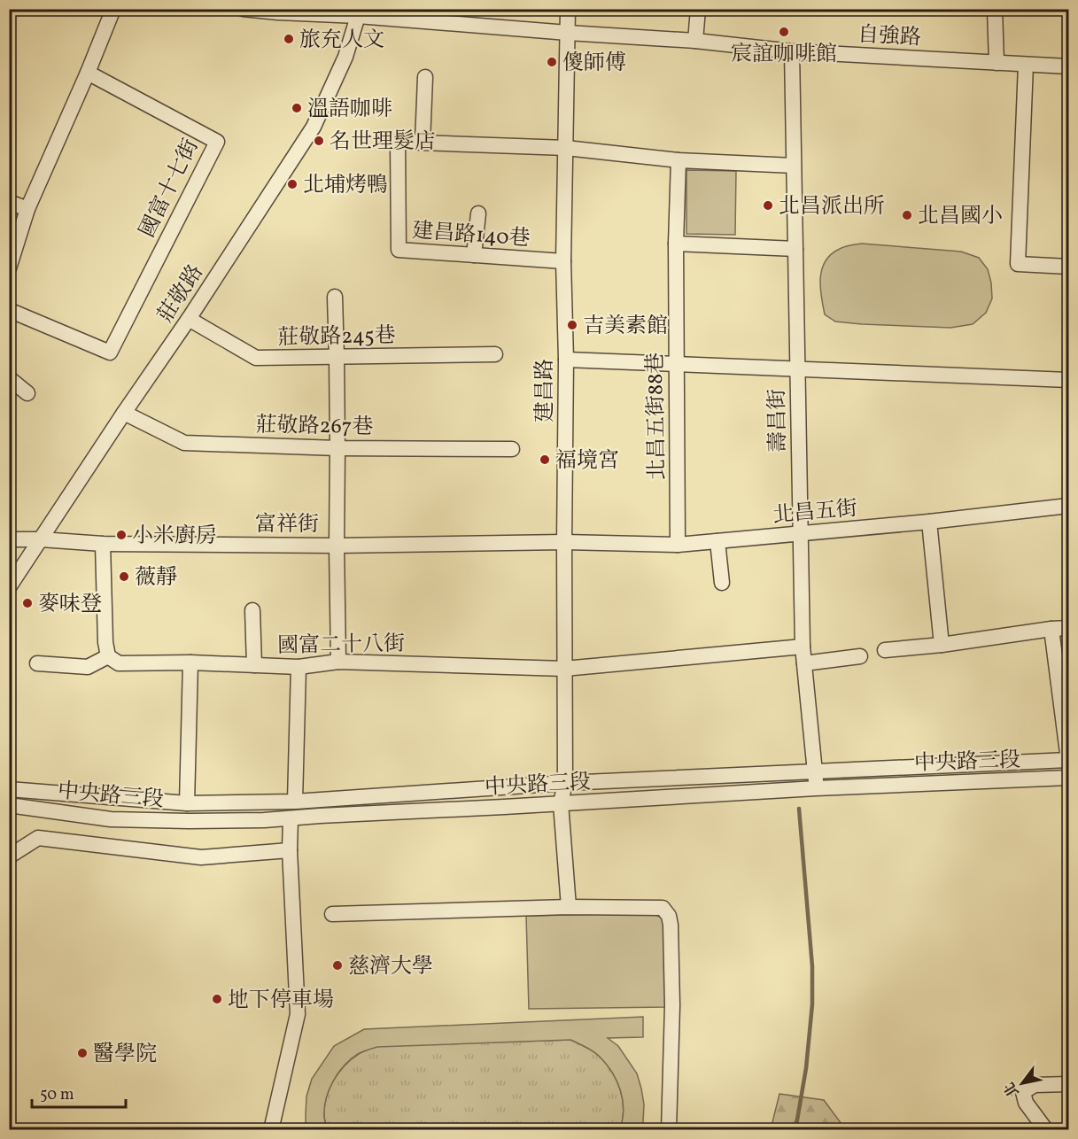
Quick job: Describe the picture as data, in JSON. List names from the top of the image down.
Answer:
{
  "streets": {
    "street": [
      "自強路",
      "國富十七街",
      "建昌路140巷",
      "莊敬路",
      "莊敬路245巷",
      "建昌路",
      "北昌五街88巷",
      "壽昌街",
      "莊敬路267巷",
      "北昌五街",
      "富祥街",
      "國富二十八街",
      "中央路三段"
    ]
  },
  "crossings": [
    ["自強路", "莊敬路"],
    ["自強路", "建昌路"],
    ["自強路", "壽昌街"],
    ["建昌路140巷", "建昌路"],
    ["建昌路140巷", "北昌五街88巷"],
    ["建昌路140巷", "壽昌街"],
    ["莊敬路", "莊敬路245巷"],
    ["莊敬路", "莊敬路267巷"],
    ["莊敬路", "富祥街"],
    ["建昌路", "北昌五街"],
    ["建昌路", "富祥街"],
    ["建昌路", "國富二十八街"],
    ["建昌路", "中央路三段"],
    ["北昌五街88巷", "北昌五街"],
    ["壽昌街", "北昌五街"],
    ["壽昌街", "國富二十八街"],
    ["壽昌街", "中央路三段"],
    ["北昌五街", "富祥街"]
  ],
  "places": [
    "宸誼咖啡館",
    "旅充人文",
    "傻師傅",
    "溫語咖啡",
    "名世理髮店",
    "北埔烤鴨",
    "北昌派出所",
    "北昌國小",
    "吉美素館",
    "福境宮",
    "小米廚房",
    "薇靜",
    "麥味登",
    "慈濟大學",
    "地下停車場",
    "醫學院"
  ],
  "scale_bar": "50 m",
  "north": "bottom left"
}
